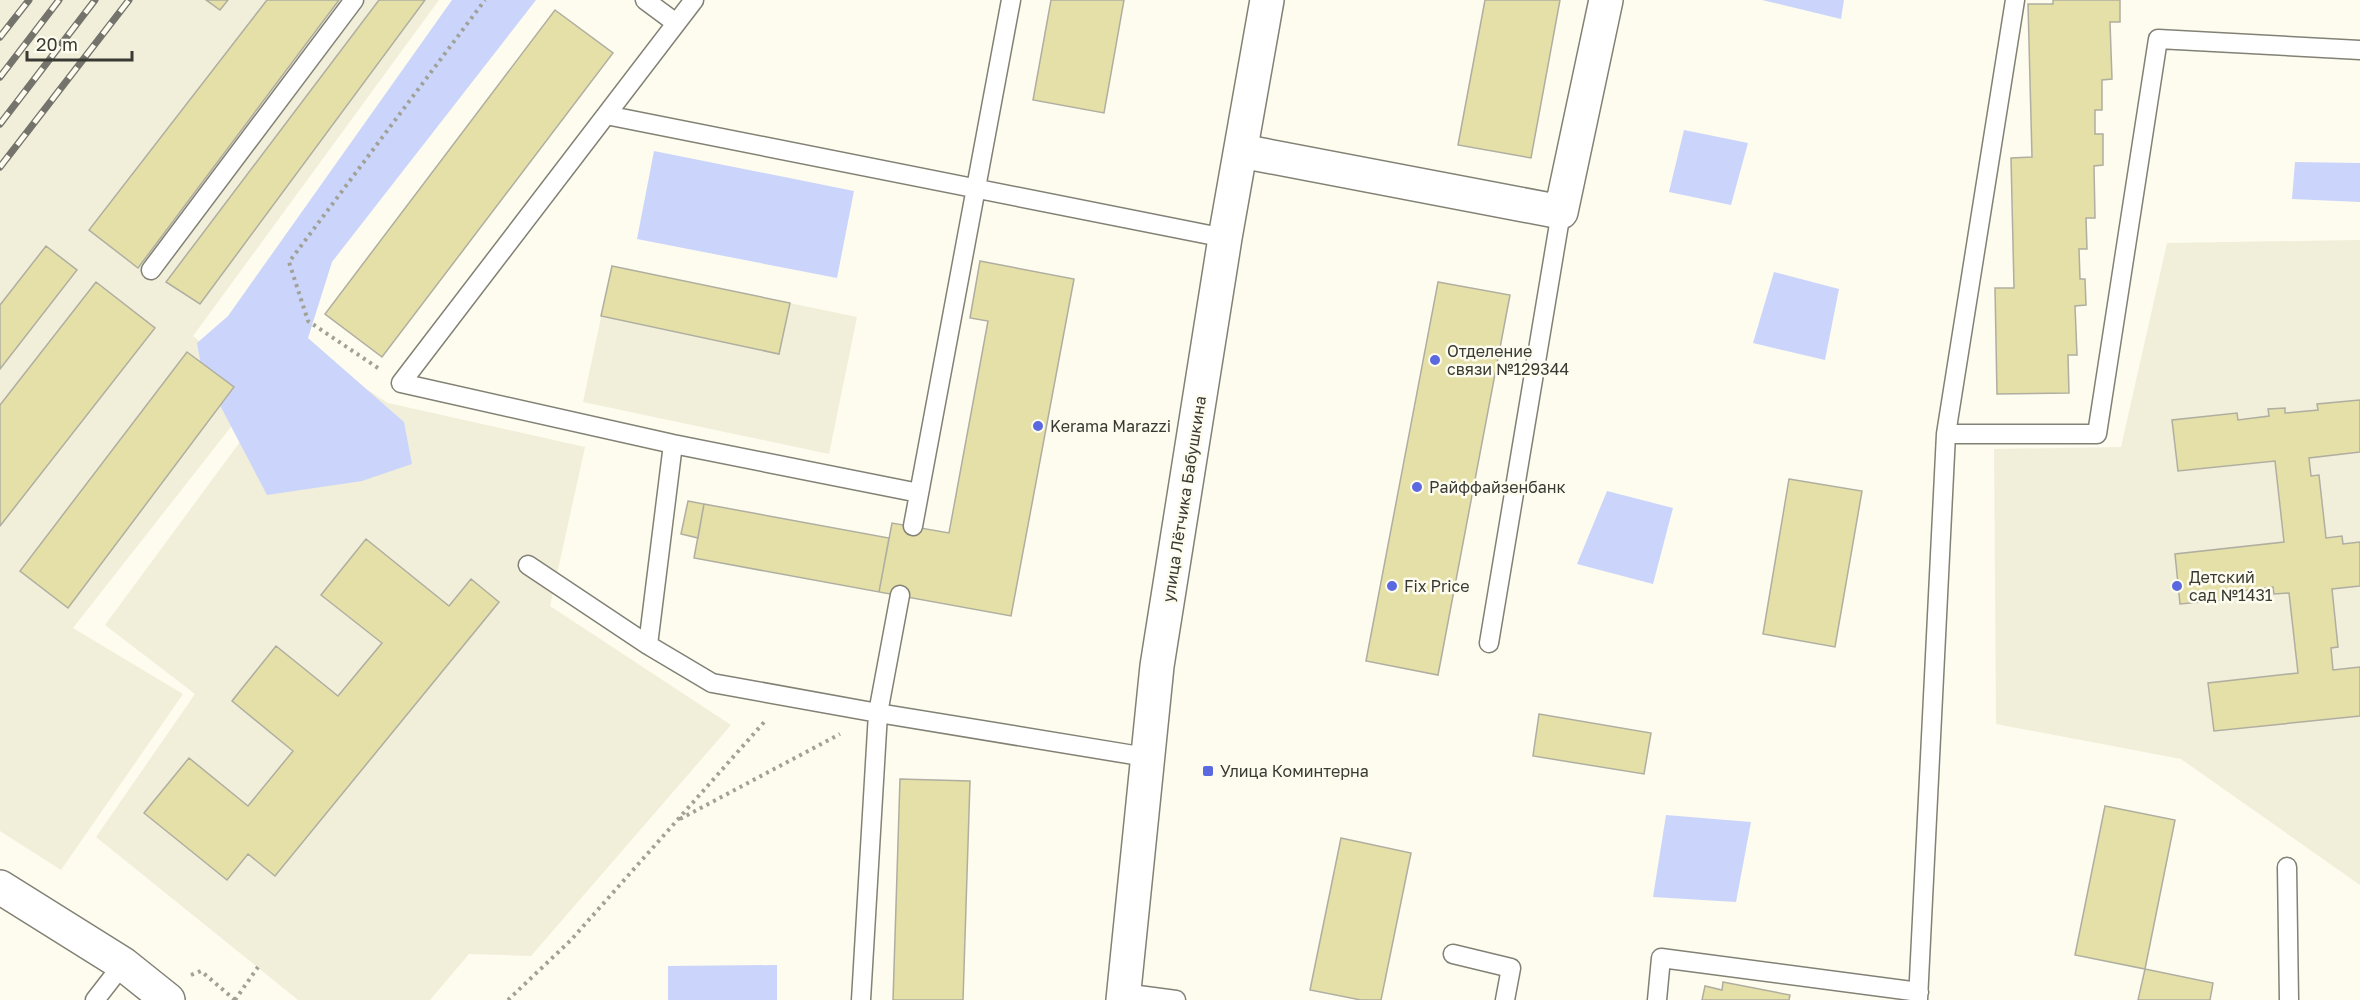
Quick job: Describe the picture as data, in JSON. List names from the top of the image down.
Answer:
{
  "streets": {
    "main road": ["улица Лётчика Бабушкина"]
  },
  "places": {
    "other": [
      "Отделение связи №129344",
      "Kerama Marazzi",
      "Райффайзенбанк",
      "Fix Price",
      "Детский сад №1431"
    ],
    "transit": ["Улица Коминтерна"]
  },
  "scale_bar": "20 m"
}
